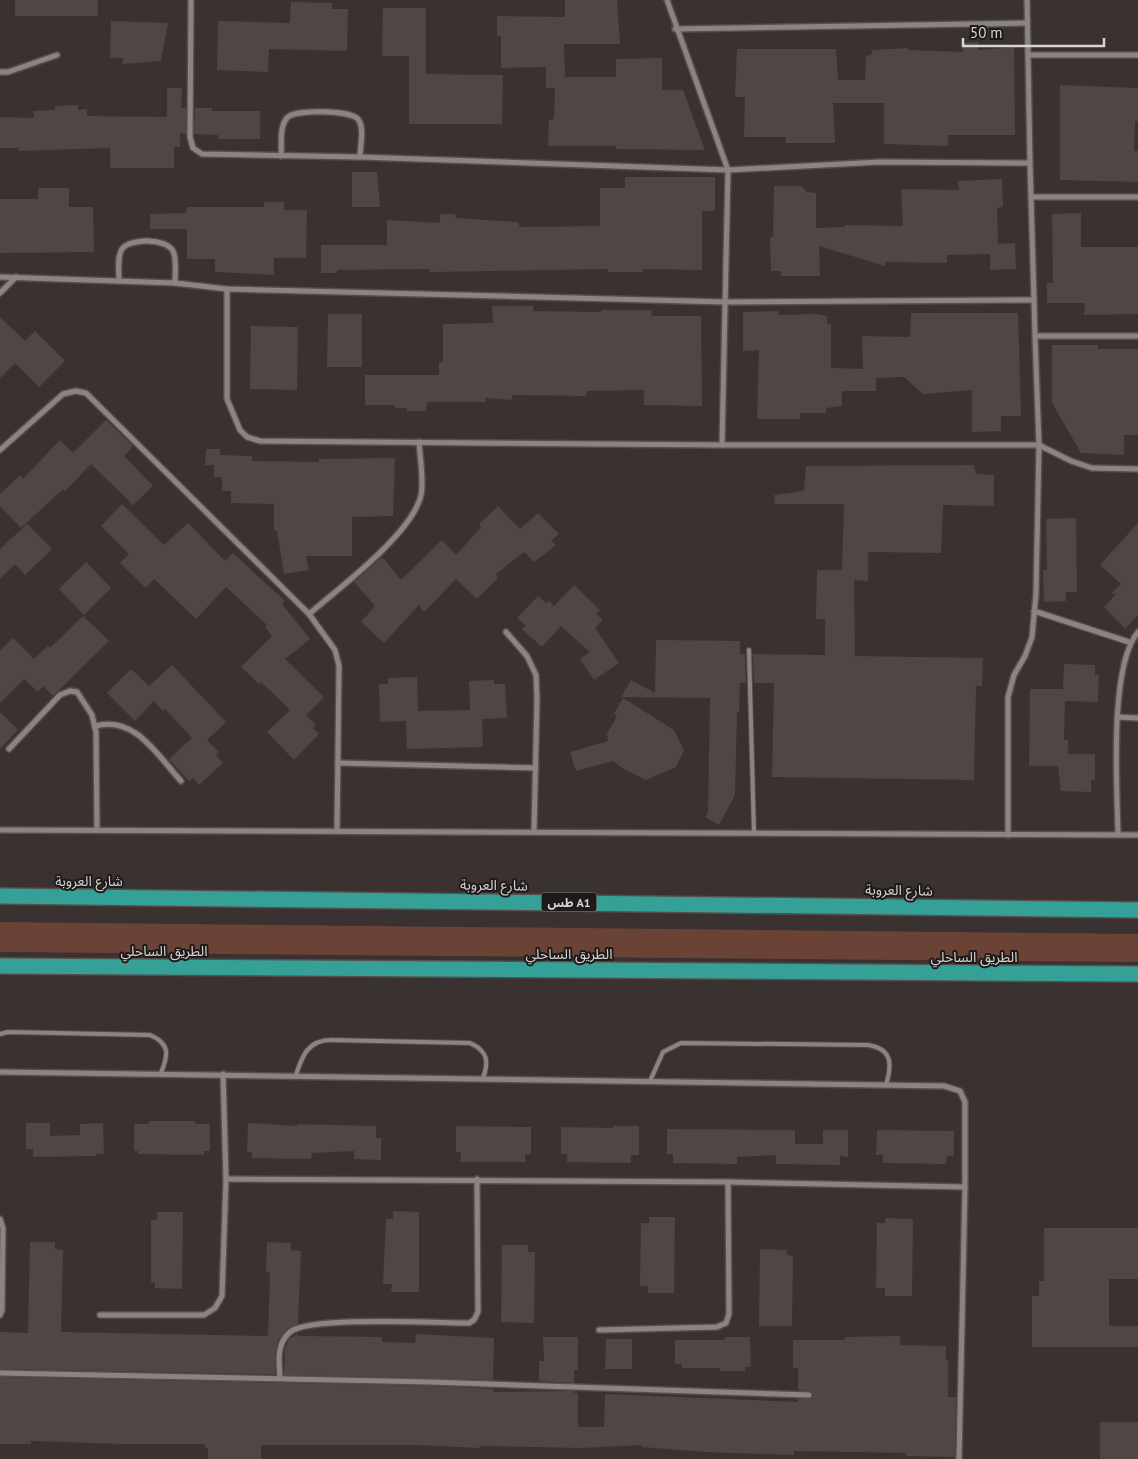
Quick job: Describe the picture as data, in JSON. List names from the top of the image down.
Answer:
{
  "streets": {
    "highway": ["شارع العروبة", "طس A1", "الطريق الساحلي"]
  },
  "scale_bar": "50 m"
}
